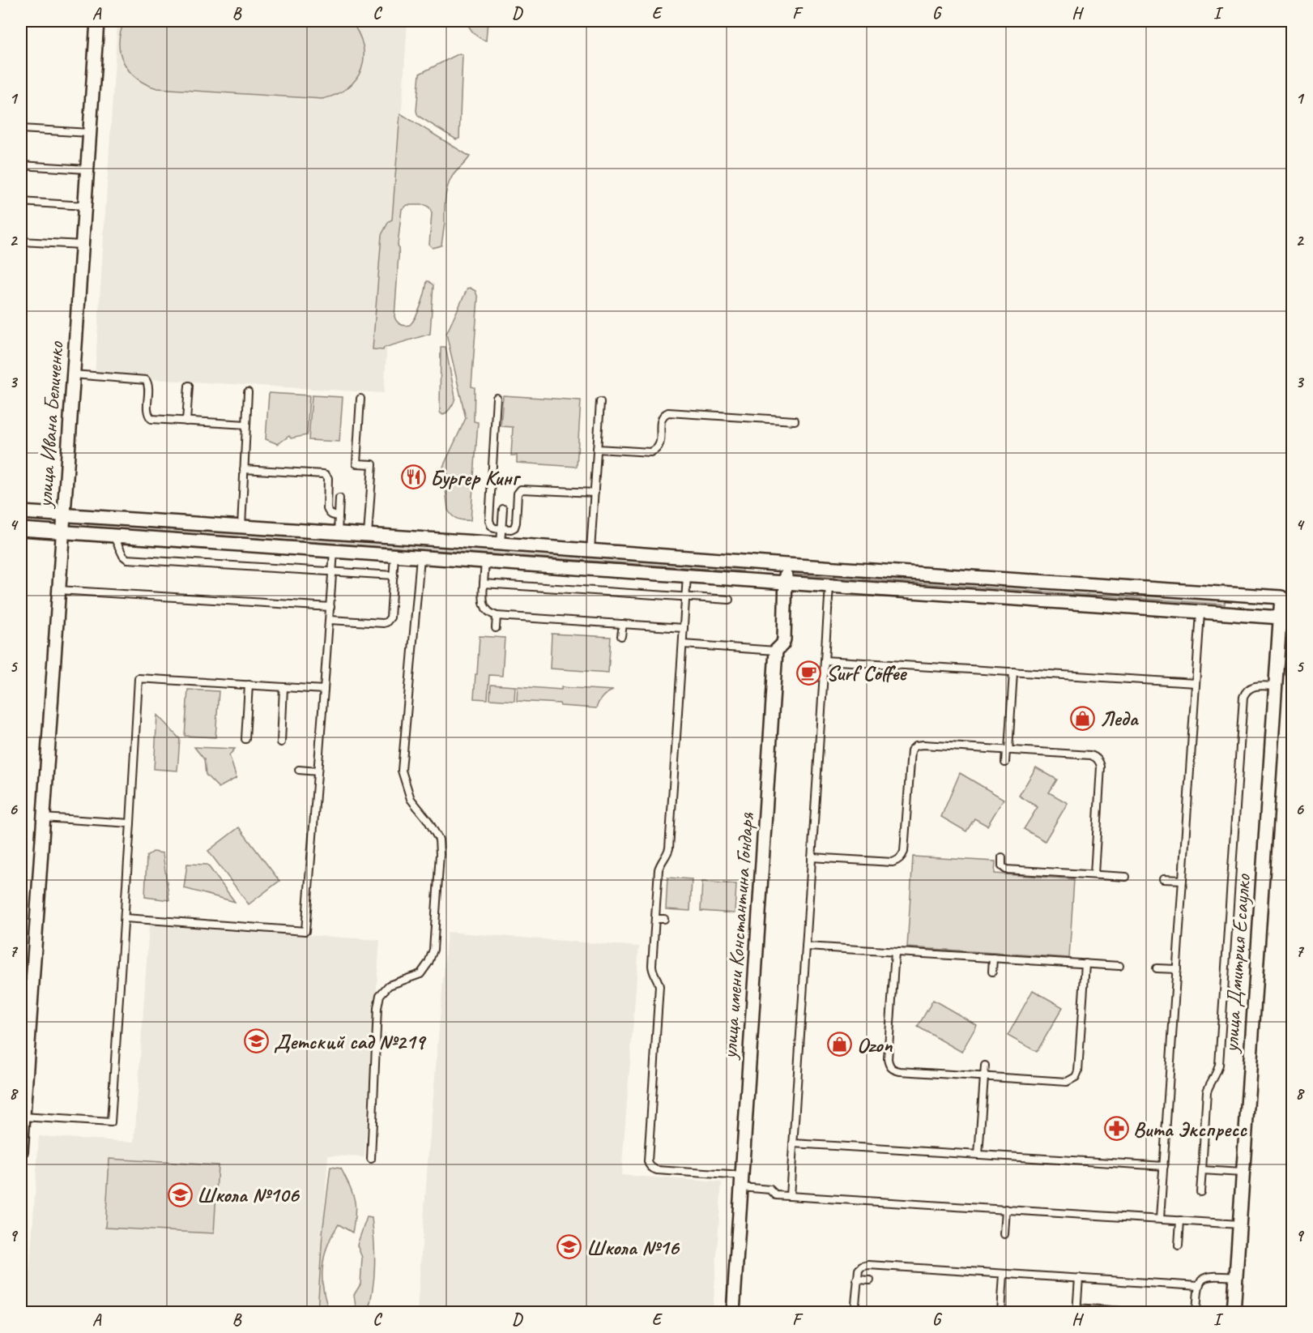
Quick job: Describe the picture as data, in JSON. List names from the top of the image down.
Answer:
{
  "streets": {
    "street": ["улица Ивана Беличенко", "улица имени Константина Гондаря", "улица Дмитрия Есаулко"]
  },
  "crossings": [
    ["улица имени Константина Гондаря", "улица Дмитрия Есаулко"]
  ],
  "places": {
    "restaurant": ["Бургер Кинг"],
    "cafe": ["Surf Coffee"],
    "shop": ["Леда", "Ozon"],
    "school or university": ["Детский сад №219", "Школа №106", "Школа №16"],
    "pharmacy": ["Вита Экспресс"]
  },
  "grid": {
    "columns": [
      "A",
      "B",
      "C",
      "D",
      "E",
      "F",
      "G",
      "H",
      "I"
    ],
    "rows": [
      "1",
      "2",
      "3",
      "4",
      "5",
      "6",
      "7",
      "8",
      "9"
    ]
  }
}
